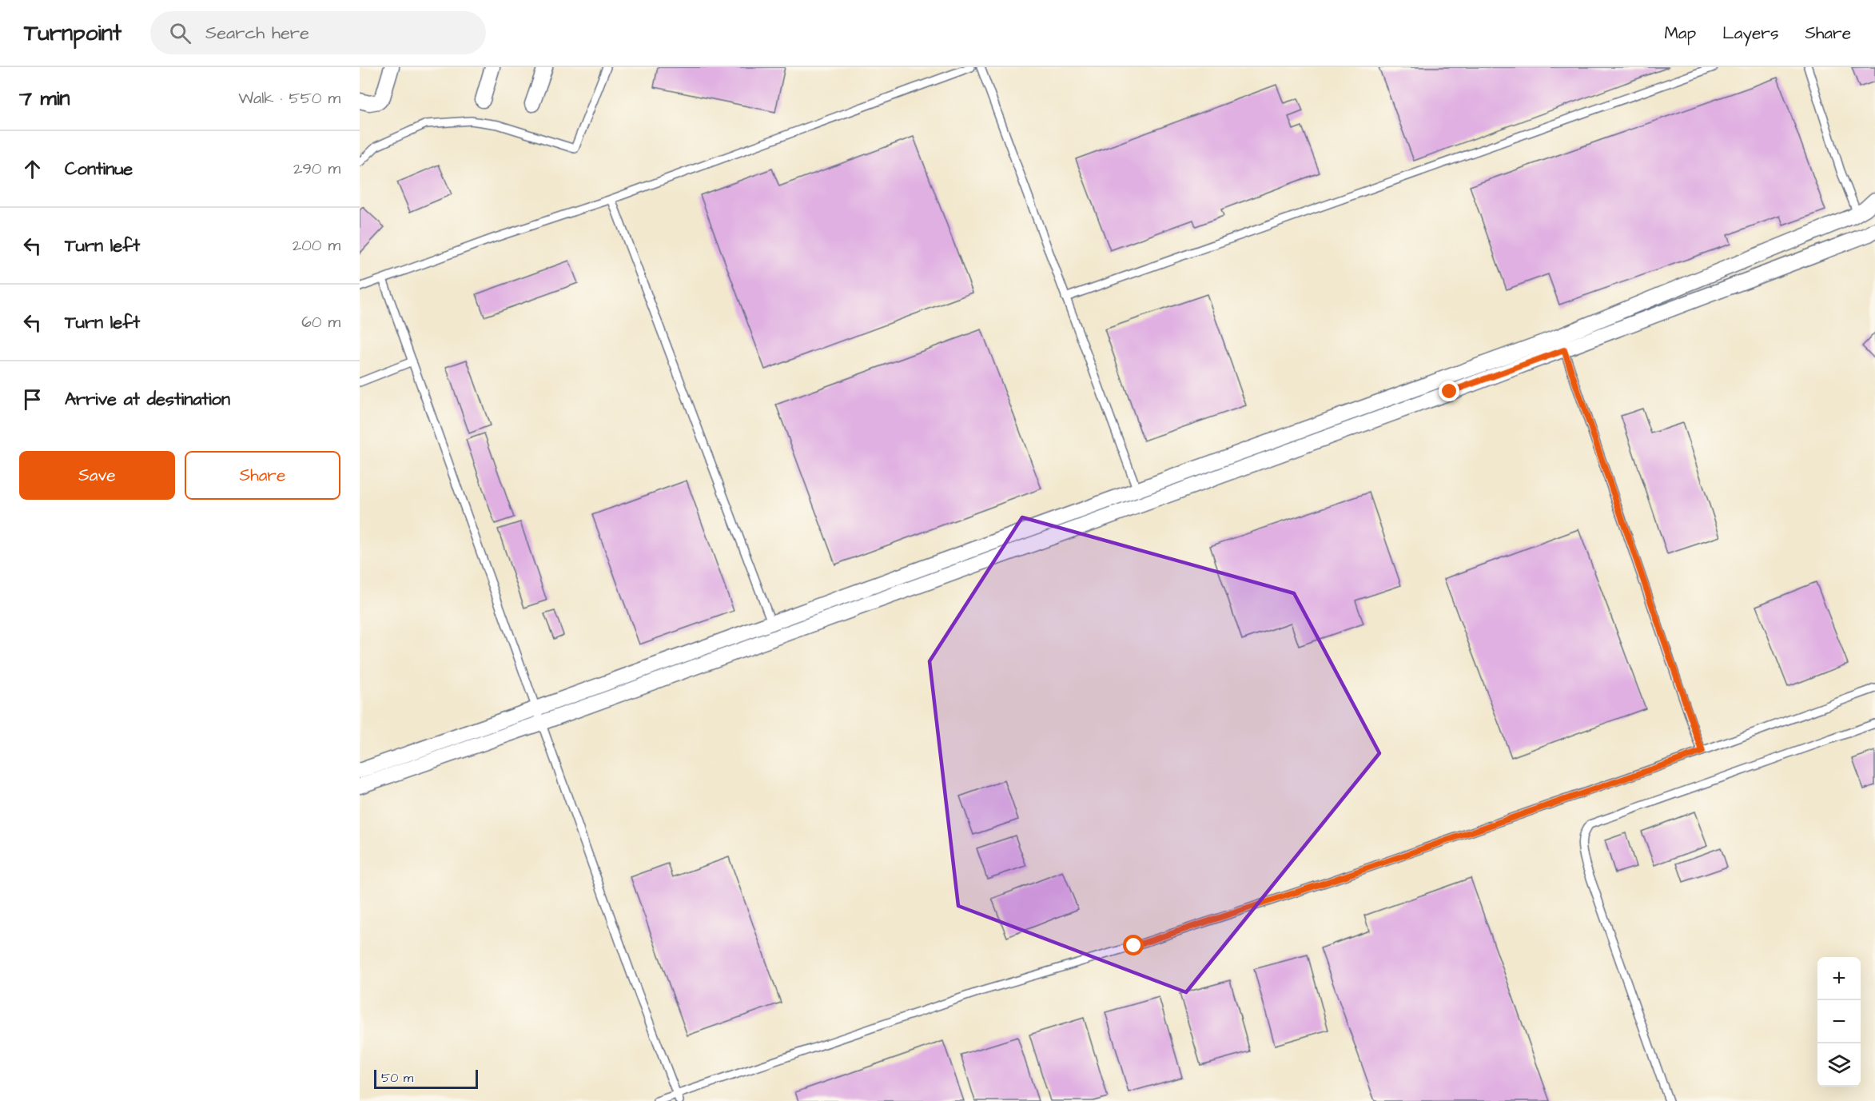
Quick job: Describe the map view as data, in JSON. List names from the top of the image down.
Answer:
{
  "scale_bar": "50 m",
  "page": {
    "header": "Turnpoint",
    "search": "Search here",
    "nav": ["Map", "Layers", "Share"],
    "heading": ["7 min", "Walk · 550 m"],
    "list": [
      ["Continue", "290 m"],
      ["Turn left", "200 m"],
      ["Turn left", "60 m"],
      "Arrive at destination"
    ],
    "buttons": ["Save", "Share"],
    "map_buttons": ["+", "−"],
    "scale": "50 m"
  }
}
